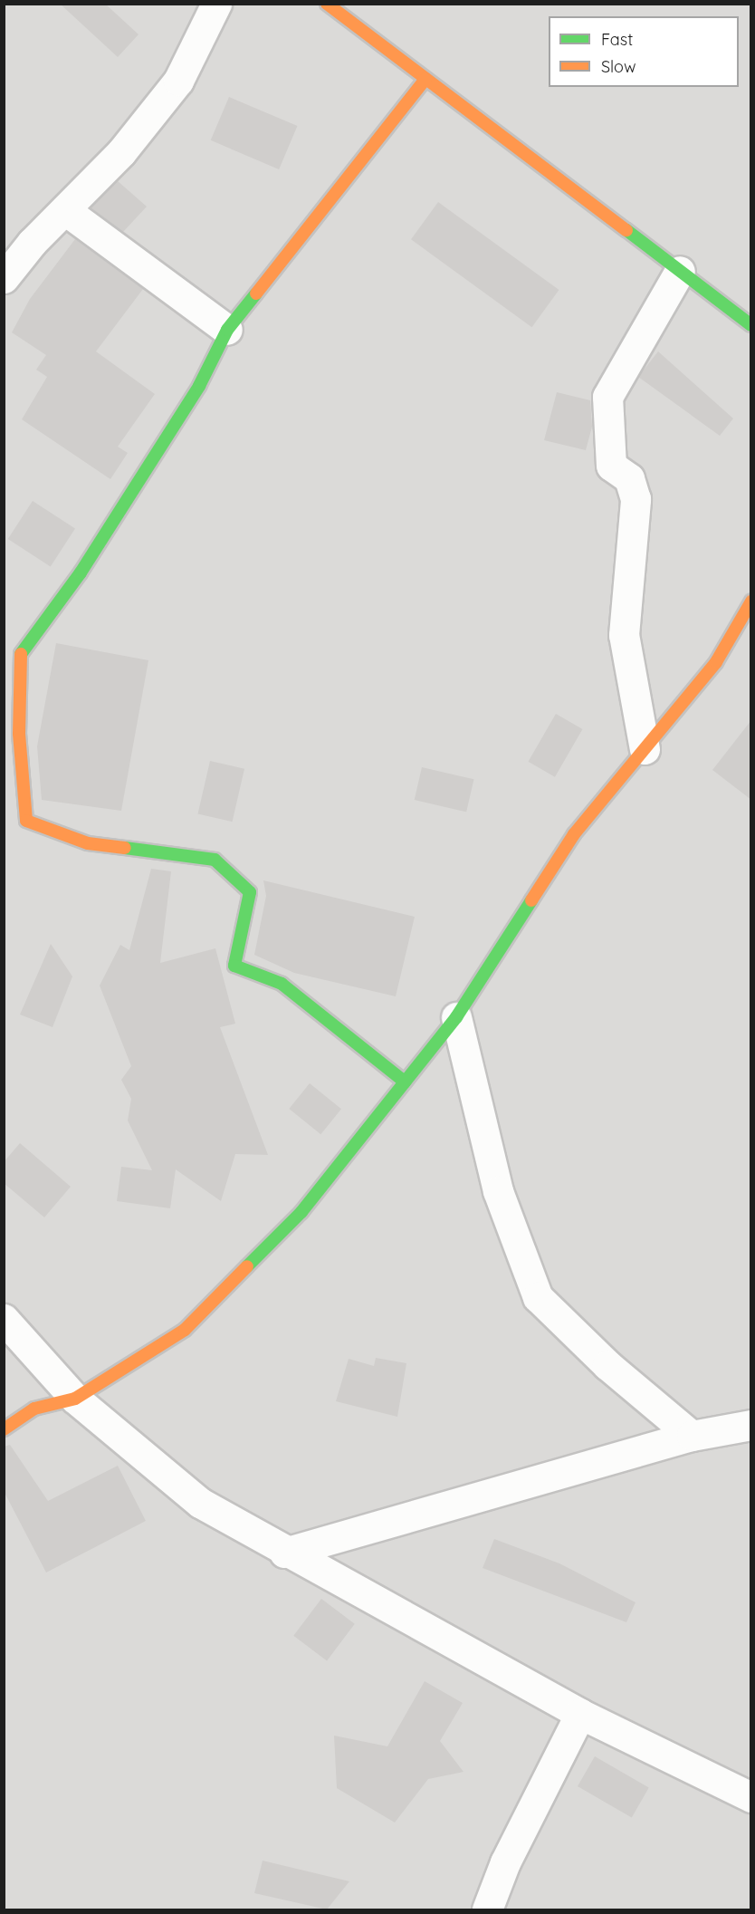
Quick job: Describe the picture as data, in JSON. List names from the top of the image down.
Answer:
{
  "legend": ["Fast", "Slow"]
}
